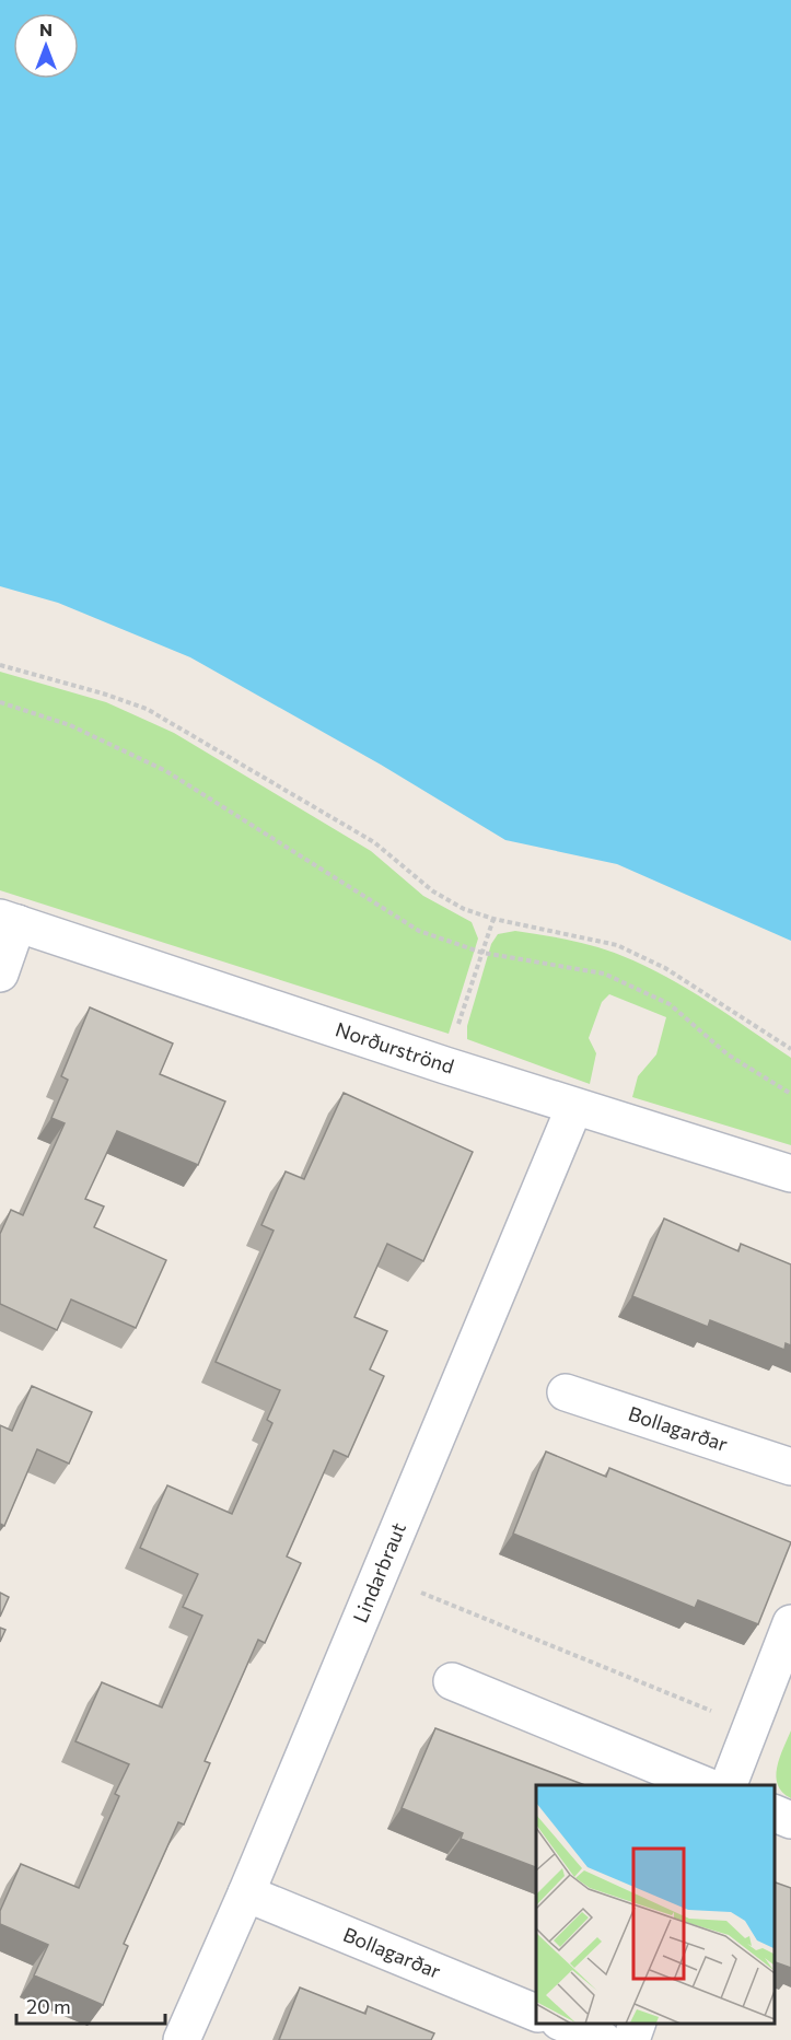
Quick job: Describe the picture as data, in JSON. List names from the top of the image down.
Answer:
{
  "streets": {
    "street": ["Norðurströnd", "Bollagarðar", "Lindarbraut"]
  },
  "crossings": [
    ["Norðurströnd", "Lindarbraut"],
    ["Bollagarðar", "Lindarbraut"]
  ],
  "scale_bar": "20 m",
  "north": "top"
}
